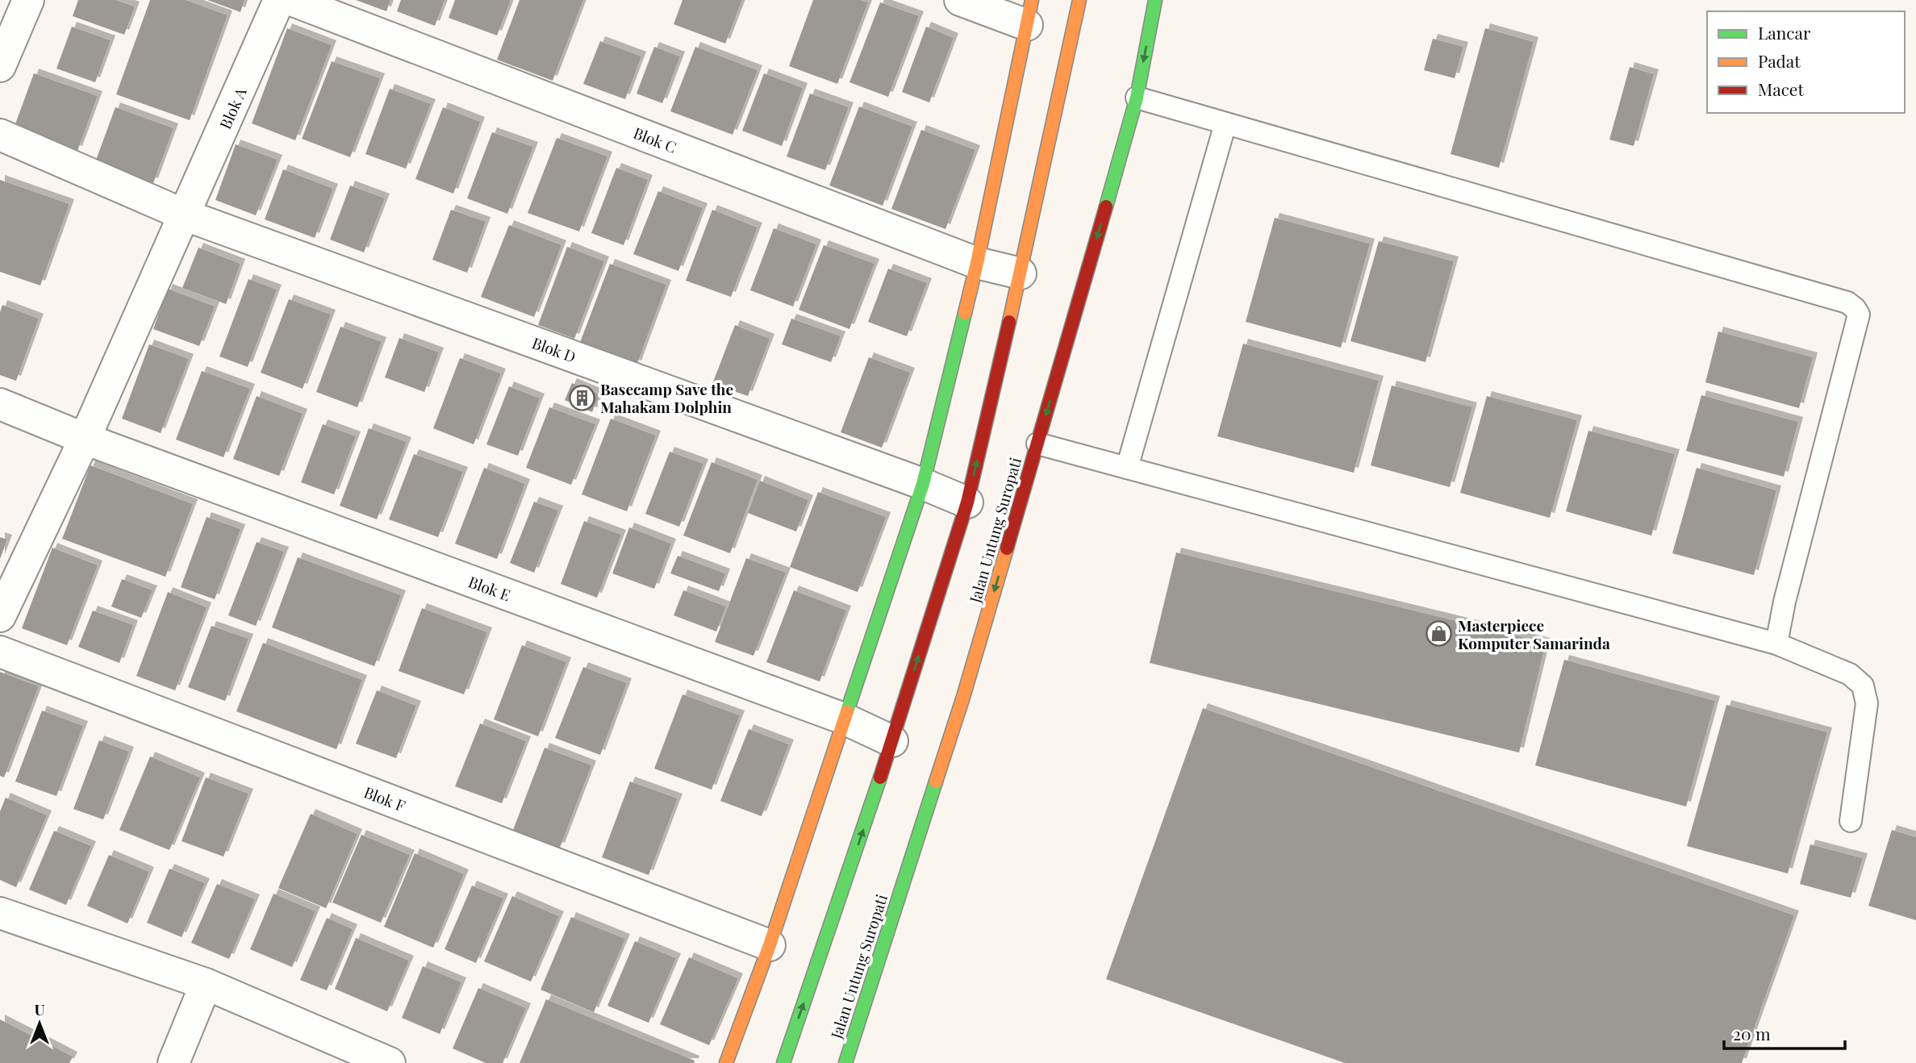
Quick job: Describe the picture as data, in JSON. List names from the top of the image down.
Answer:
{
  "streets": {
    "main road": ["Jalan Untung Suropati"],
    "street": [
      "Blok A",
      "Blok C",
      "Blok D",
      "Blok E",
      "Blok F"
    ]
  },
  "crossings": [
    ["Blok A", "Blok D"],
    ["Blok A", "Blok E"]
  ],
  "places": {
    "building": ["Basecamp Save the Mahakam Dolphin"],
    "shop": ["Masterpiece Komputer Samarinda"]
  },
  "legend": ["Lancar", "Padat", "Macet"],
  "scale_bar": "20 m",
  "north": "top"
}
